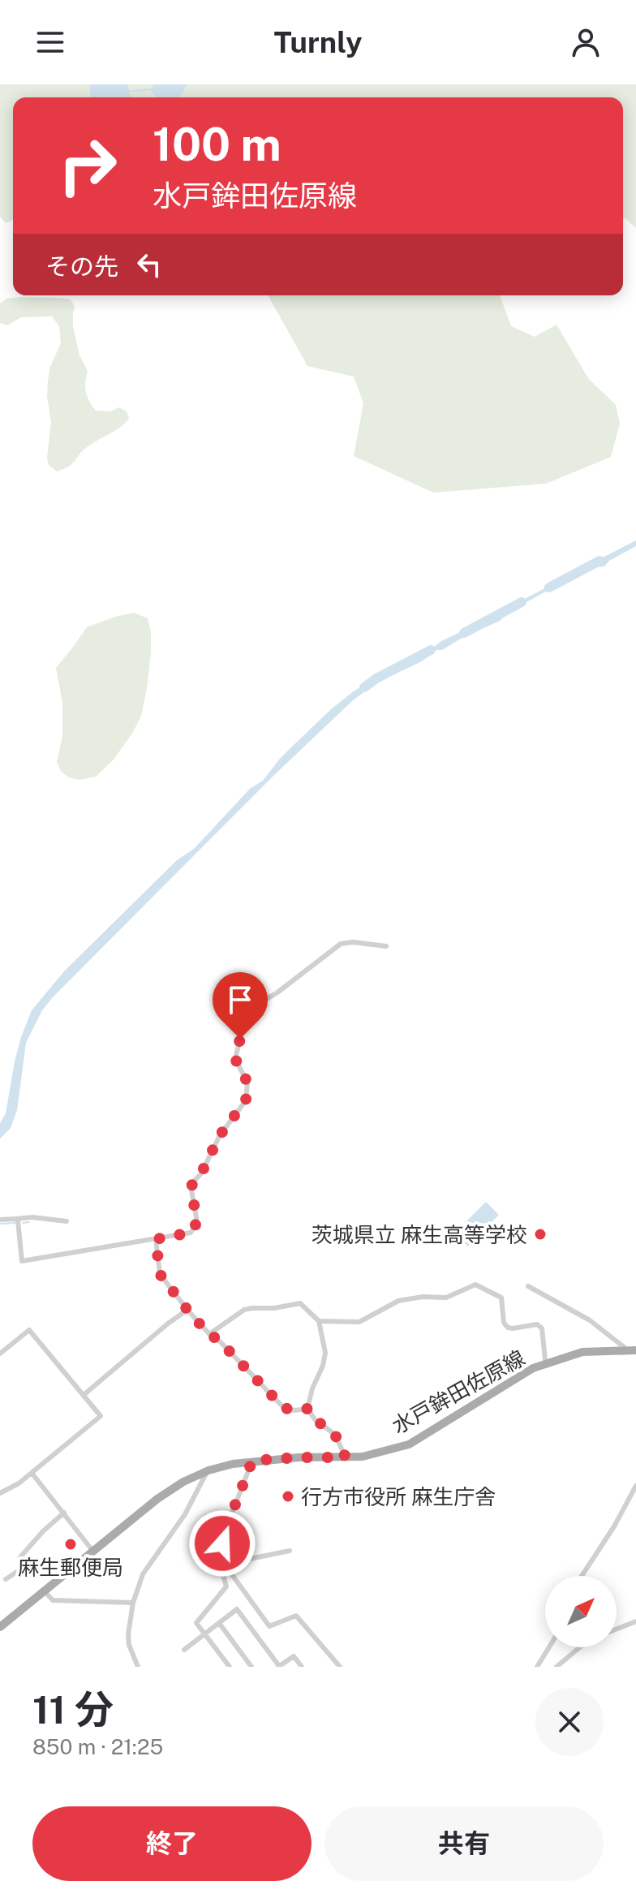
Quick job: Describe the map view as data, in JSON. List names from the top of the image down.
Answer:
{
  "streets": {
    "main road": ["水戸鉾田佐原線"]
  },
  "places": ["茨城県立 麻生高等学校", "行方市役所 麻生庁舎", "麻生郵便局"],
  "north": "top right",
  "page": {
    "header": "Turnly",
    "turn": ["100 m", "水戸鉾田佐原線"],
    "then": "その先",
    "heading": ["11 分", "850 m · 21:25"],
    "buttons": ["終了", "共有"]
  }
}
